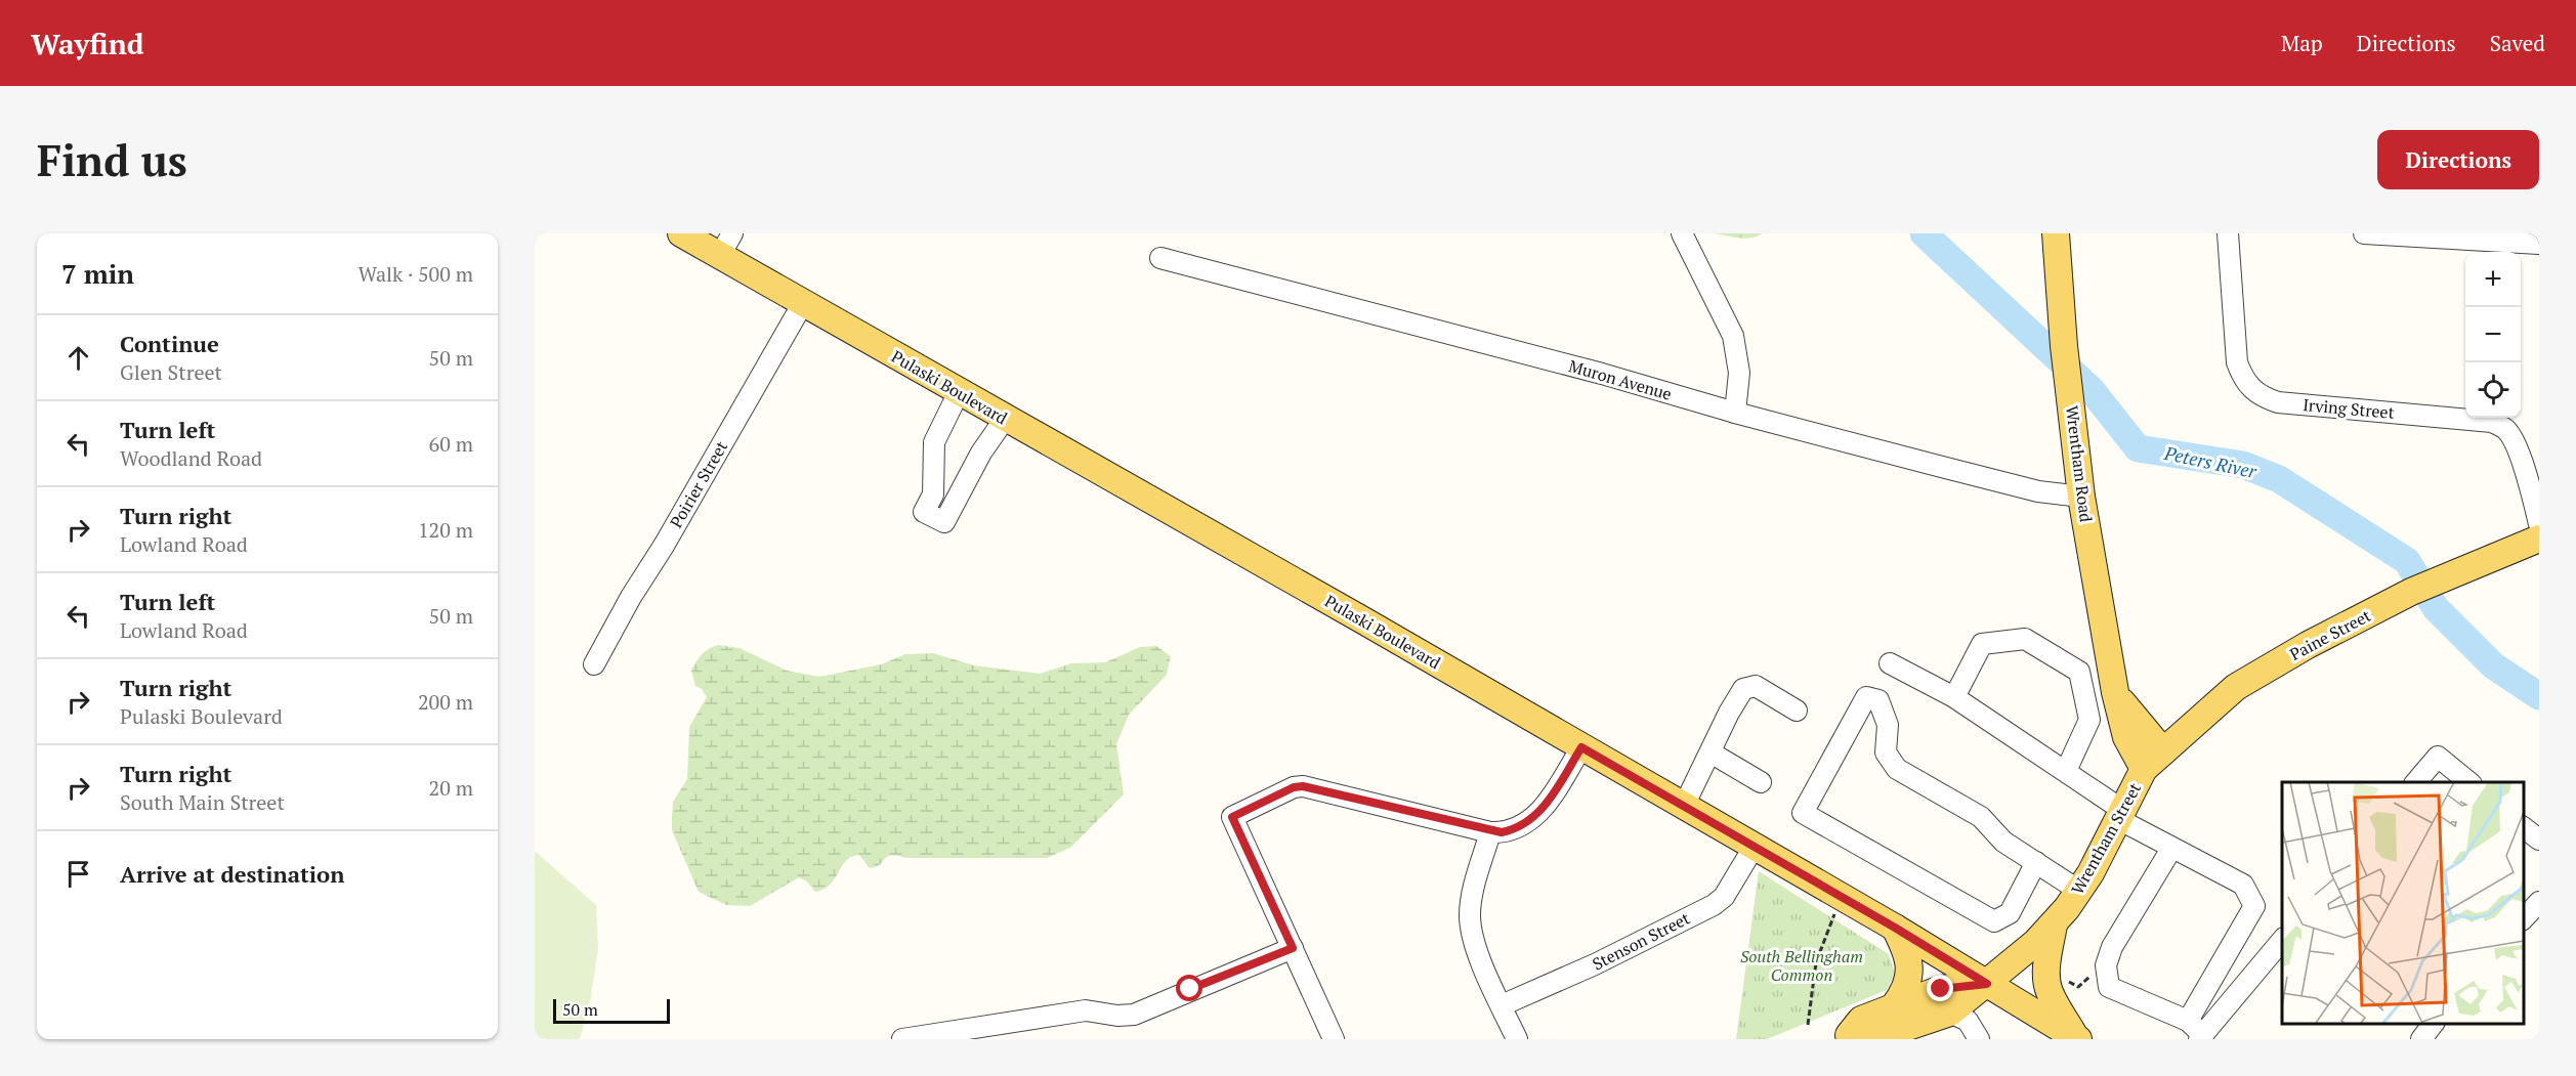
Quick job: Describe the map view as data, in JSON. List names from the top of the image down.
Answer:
{
  "streets": {
    "main road": [
      "Pulaski Boulevard",
      "Wrentham Road",
      "Paine Street",
      "Wrentham Street"
    ],
    "street": [
      "Muron Avenue",
      "Irving Street",
      "Poirier Street",
      "Stenson Street"
    ]
  },
  "crossings": [
    ["Muron Avenue", "Wrentham Road"],
    ["Pulaski Boulevard", "Poirier Street"],
    ["Pulaski Boulevard", "Wrentham Street"],
    ["Pulaski Boulevard", "Stenson Street"],
    ["Wrentham Road", "Paine Street"],
    ["Wrentham Road", "Wrentham Street"],
    ["Paine Street", "Wrentham Street"]
  ],
  "water": ["Peters River"],
  "parks": ["South Bellingham Common"],
  "scale_bar": "50 m",
  "page": {
    "header": "Wayfind",
    "nav": ["Map", "Directions", "Saved"],
    "buttons": "Directions",
    "title": "Find us",
    "heading": ["7 min", "Walk · 500 m"],
    "map_buttons": ["+", "−"],
    "list": [
      ["Continue", "Glen Street", "50 m"],
      ["Turn left", "Woodland Road", "60 m"],
      ["Turn right", "Lowland Road", "120 m"],
      ["Turn left", "Lowland Road", "50 m"],
      ["Turn right", "Pulaski Boulevard", "200 m"],
      ["Turn right", "South Main Street", "20 m"],
      "Arrive at destination"
    ],
    "scale": "50 m"
  }
}
